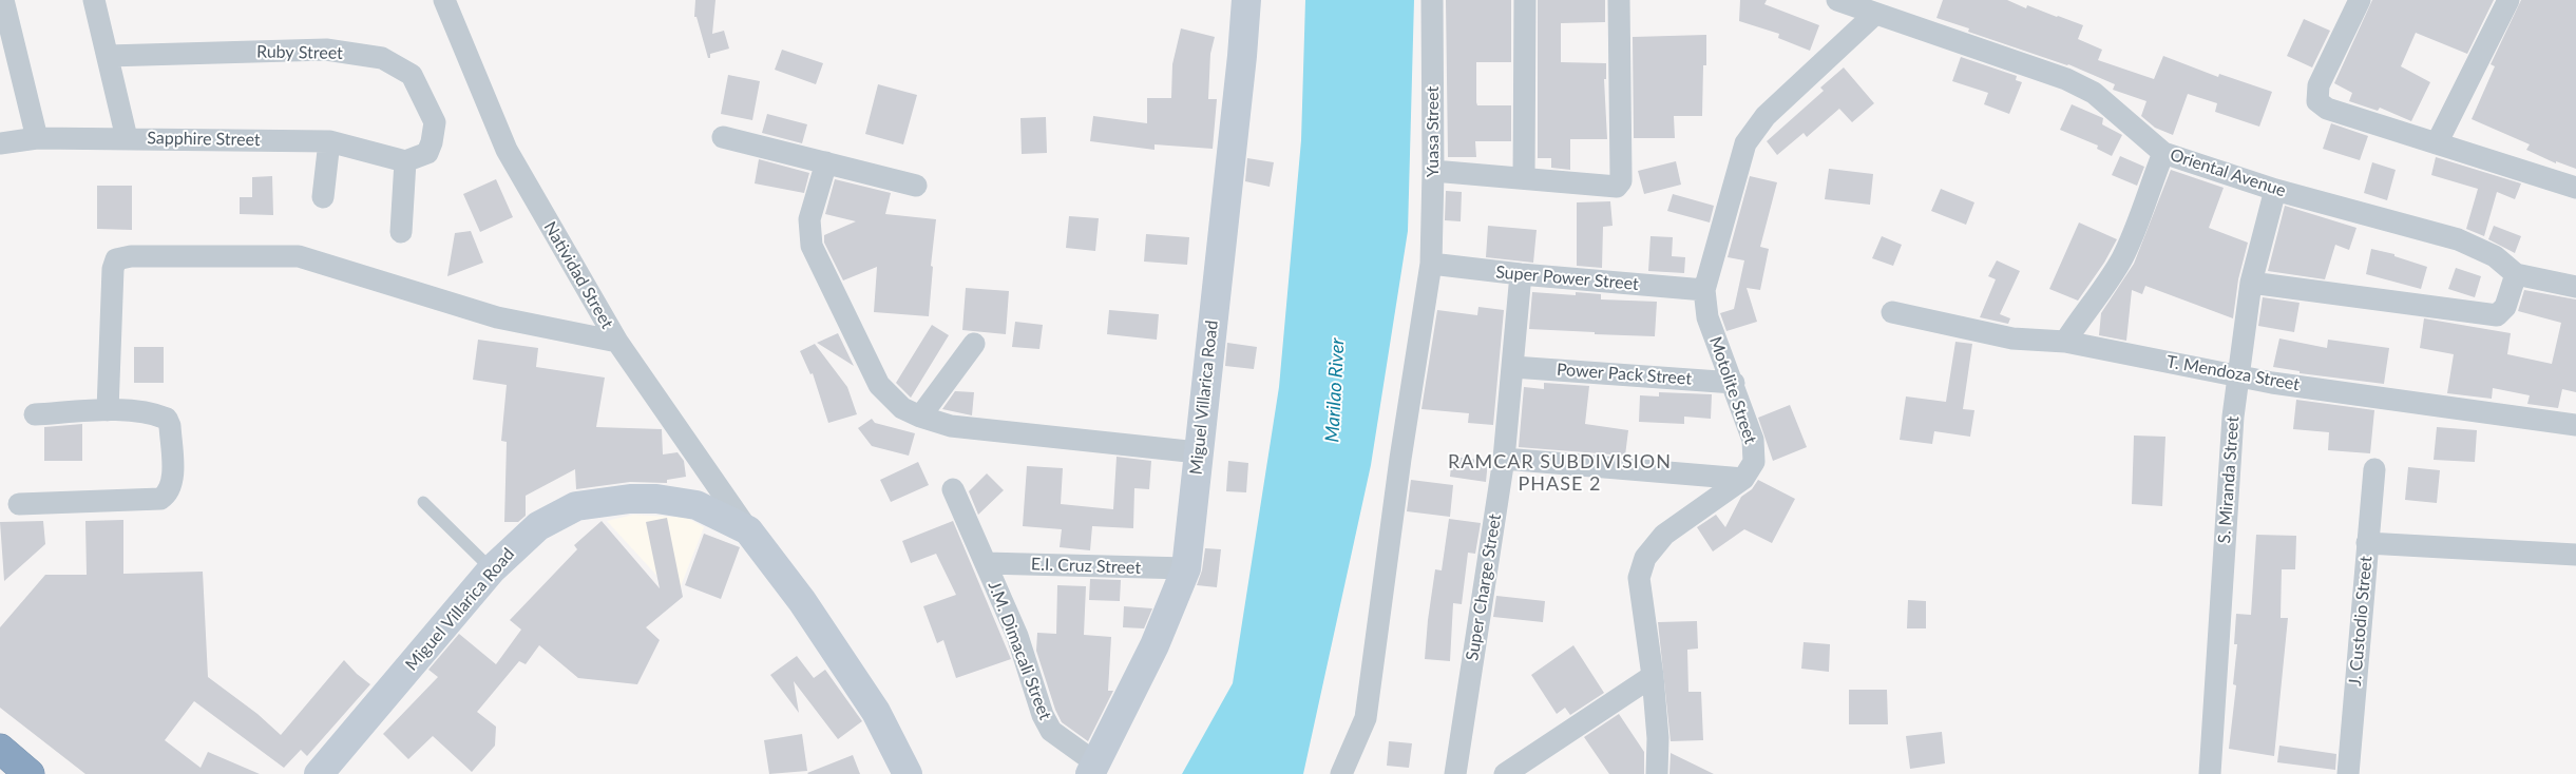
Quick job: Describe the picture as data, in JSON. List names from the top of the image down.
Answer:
{
  "streets": {
    "main road": ["Miguel Villarica Road"],
    "street": [
      "Ruby Street",
      "Yuasa Street",
      "Sapphire Street",
      "Oriental Avenue",
      "Natividad Street",
      "Super Power Street",
      "T. Mendoza Street",
      "Power Pack Street",
      "Motolite Street",
      "S. Miranda Street",
      "E.I. Cruz Street",
      "Super Charge Street",
      "J. Custodio Street",
      "J.M. Dimacali Street"
    ]
  },
  "crossings": [
    ["Ruby Street", "Sapphire Street"],
    ["Yuasa Street", "Super Power Street"],
    ["Oriental Avenue", "Motolite Street"],
    ["Oriental Avenue", "S. Miranda Street"],
    ["Natividad Street", "Miguel Villarica Road"],
    ["Super Power Street", "Motolite Street"],
    ["Super Power Street", "Super Charge Street"],
    ["T. Mendoza Street", "S. Miranda Street"],
    ["Power Pack Street", "Motolite Street"],
    ["Power Pack Street", "Super Charge Street"],
    ["Miguel Villarica Road", "E.I. Cruz Street"],
    ["Miguel Villarica Road", "J.M. Dimacali Street"],
    ["E.I. Cruz Street", "J.M. Dimacali Street"]
  ],
  "districts": ["RAMCAR SUBDIVISION PHASE 2"],
  "water": ["Marilao River"]
}
